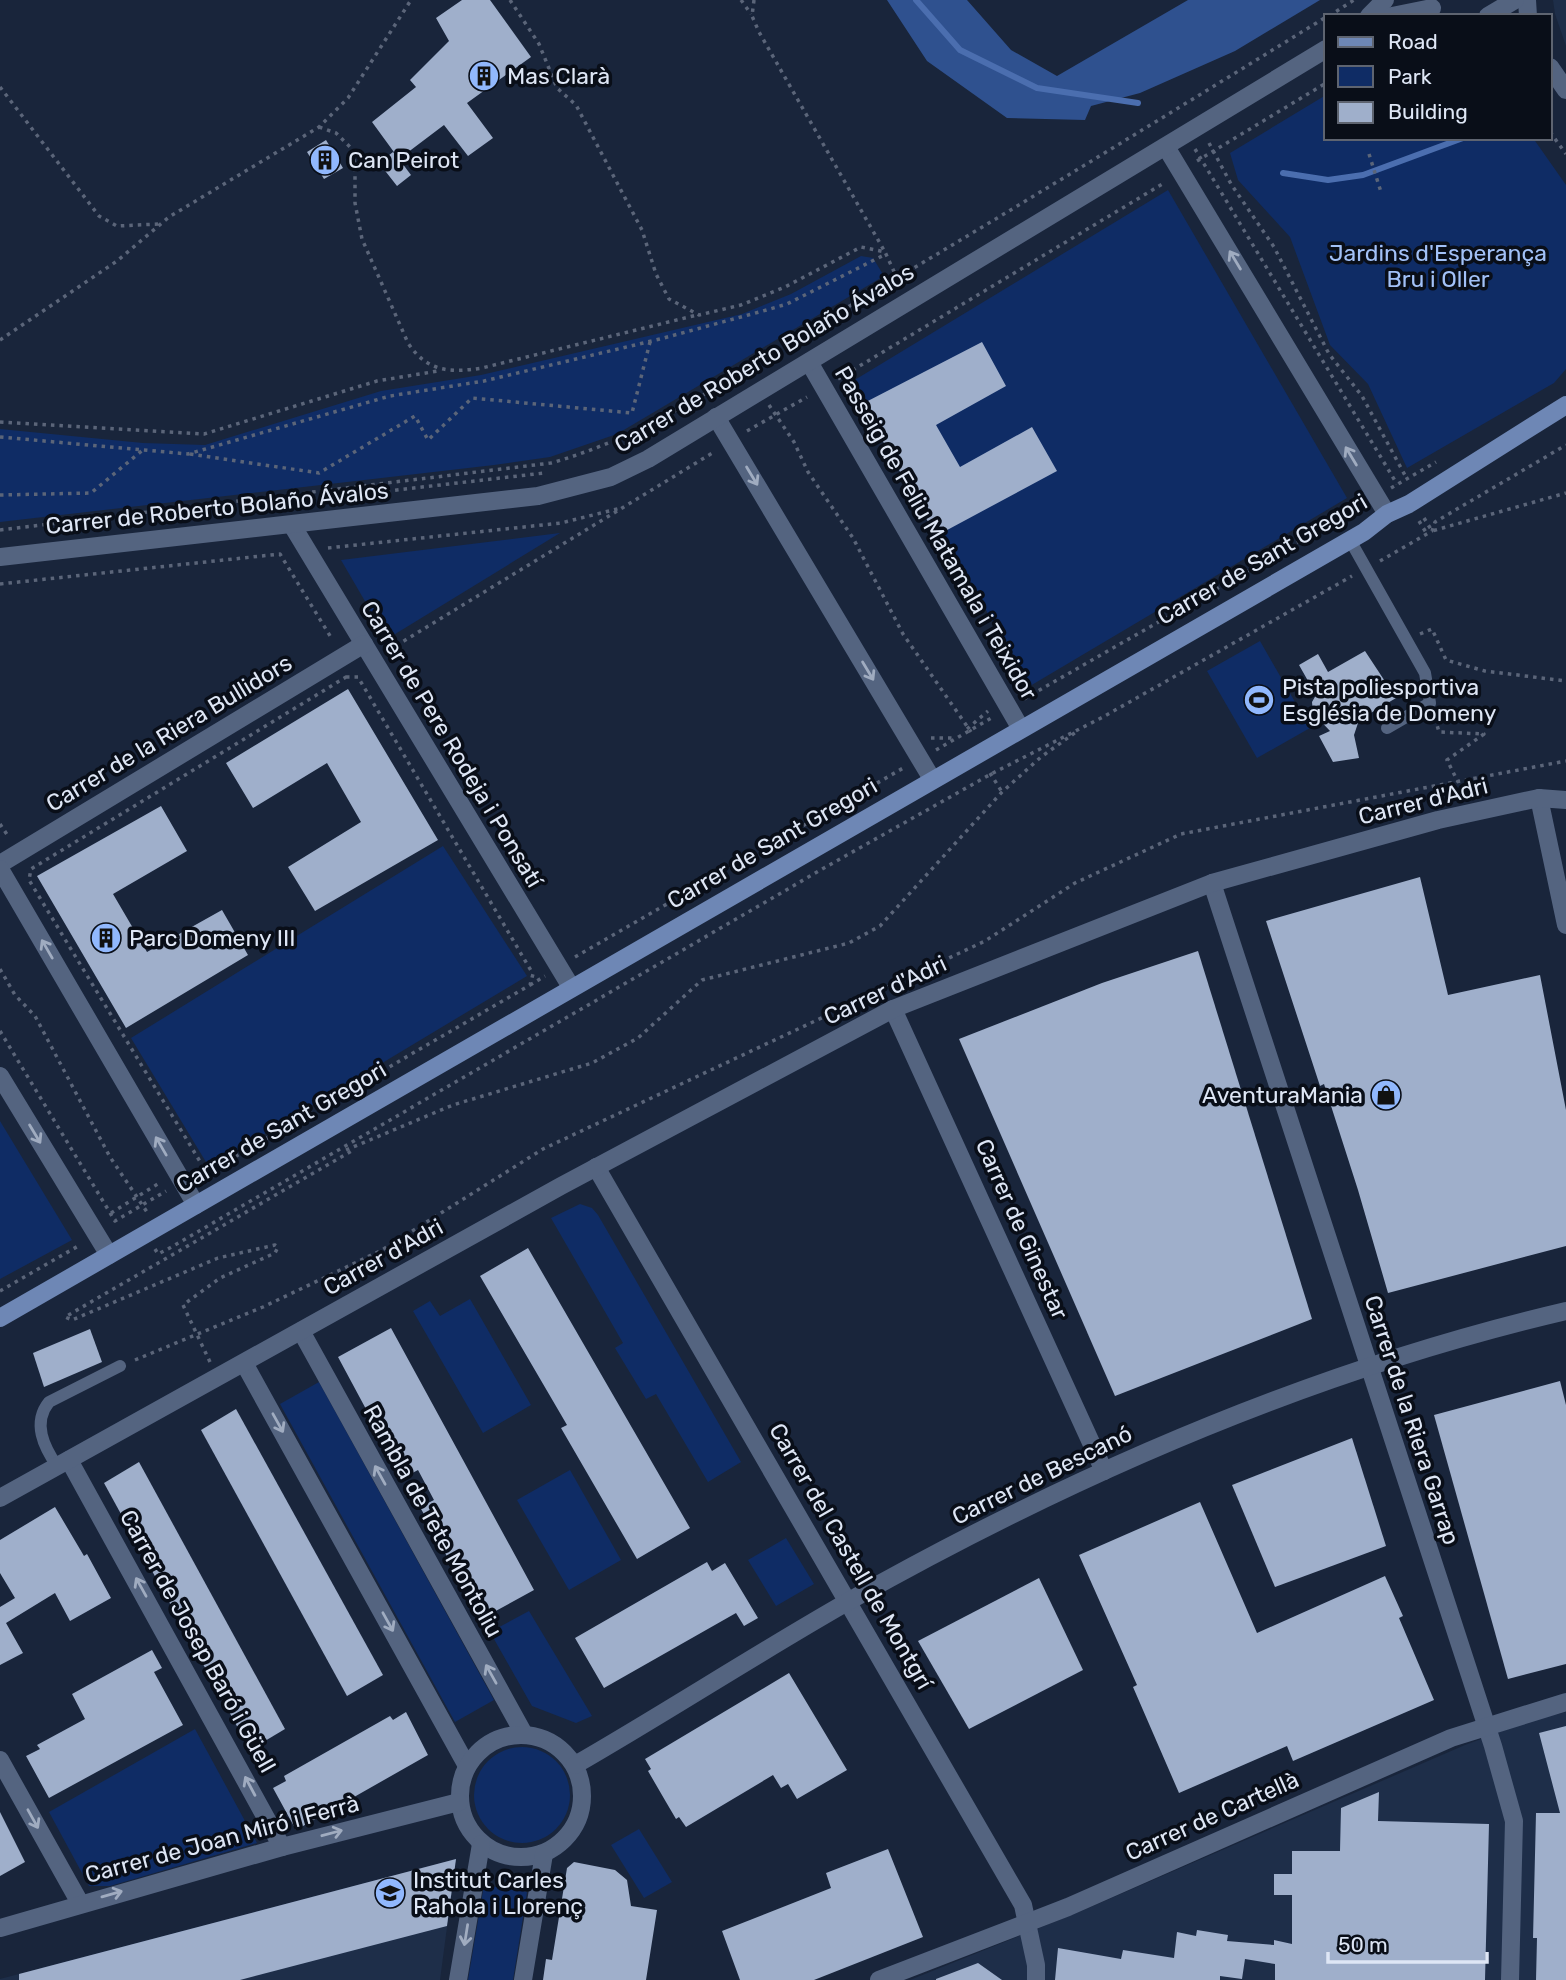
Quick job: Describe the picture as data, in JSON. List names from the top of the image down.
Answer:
{
  "streets": {
    "main road": ["Carrer de Sant Gregori"],
    "street": [
      "Carrer de Roberto Bolaño Ávalos",
      "Passeig de Feliu Matamala i Teixidor",
      "Carrer de la Riera Bullidors",
      "Carrer de Pere Rodeja i Ponsatí",
      "Carrer d'Adri",
      "Carrer de Ginestar",
      "Carrer de la Riera Garrap",
      "Carrer de Bescanó",
      "Rambla de Tete Montoliu",
      "Carrer del Castell de Montgrí",
      "Carrer de Josep Baró i Güell",
      "Carrer de Cartellà",
      "Carrer de Joan Miró i Ferrà"
    ]
  },
  "crossings": [
    ["Carrer de Roberto Bolaño Ávalos", "Passeig de Feliu Matamala i Teixidor"],
    ["Carrer de Roberto Bolaño Ávalos", "Carrer de Pere Rodeja i Ponsatí"],
    ["Passeig de Feliu Matamala i Teixidor", "Carrer de Sant Gregori"],
    ["Carrer de Sant Gregori", "Carrer de Pere Rodeja i Ponsatí"],
    ["Carrer de la Riera Bullidors", "Carrer de Pere Rodeja i Ponsatí"],
    ["Carrer d'Adri", "Carrer de Ginestar"],
    ["Carrer d'Adri", "Carrer de la Riera Garrap"],
    ["Carrer d'Adri", "Rambla de Tete Montoliu"],
    ["Carrer d'Adri", "Carrer del Castell de Montgrí"],
    ["Carrer d'Adri", "Carrer de Josep Baró i Güell"],
    ["Carrer de Ginestar", "Carrer de Bescanó"],
    ["Carrer de la Riera Garrap", "Carrer de Bescanó"],
    ["Carrer de la Riera Garrap", "Carrer de Cartellà"],
    ["Carrer de Bescanó", "Rambla de Tete Montoliu"],
    ["Carrer de Bescanó", "Carrer del Castell de Montgrí"],
    ["Carrer de Bescanó", "Carrer de Joan Miró i Ferrà"],
    ["Rambla de Tete Montoliu", "Carrer de Joan Miró i Ferrà"],
    ["Carrer del Castell de Montgrí", "Carrer de Cartellà"],
    ["Carrer de Josep Baró i Güell", "Carrer de Joan Miró i Ferrà"]
  ],
  "one_way": ["Carrer de Josep Baró i Güell", "Carrer de Joan Miró i Ferrà"],
  "parks": ["Jardins d'Esperança Bru i Oller"],
  "places": {
    "building": ["Mas Clarà", "Can Peirot", "Parc Domeny III"],
    "sports": ["Pista poliesportiva Església de Domeny"],
    "shop": ["AventuraMania"],
    "school or university": ["Institut Carles Rahola i Llorenç"]
  },
  "legend": ["Road", "Park", "Building"],
  "scale_bar": "50 m"
}
